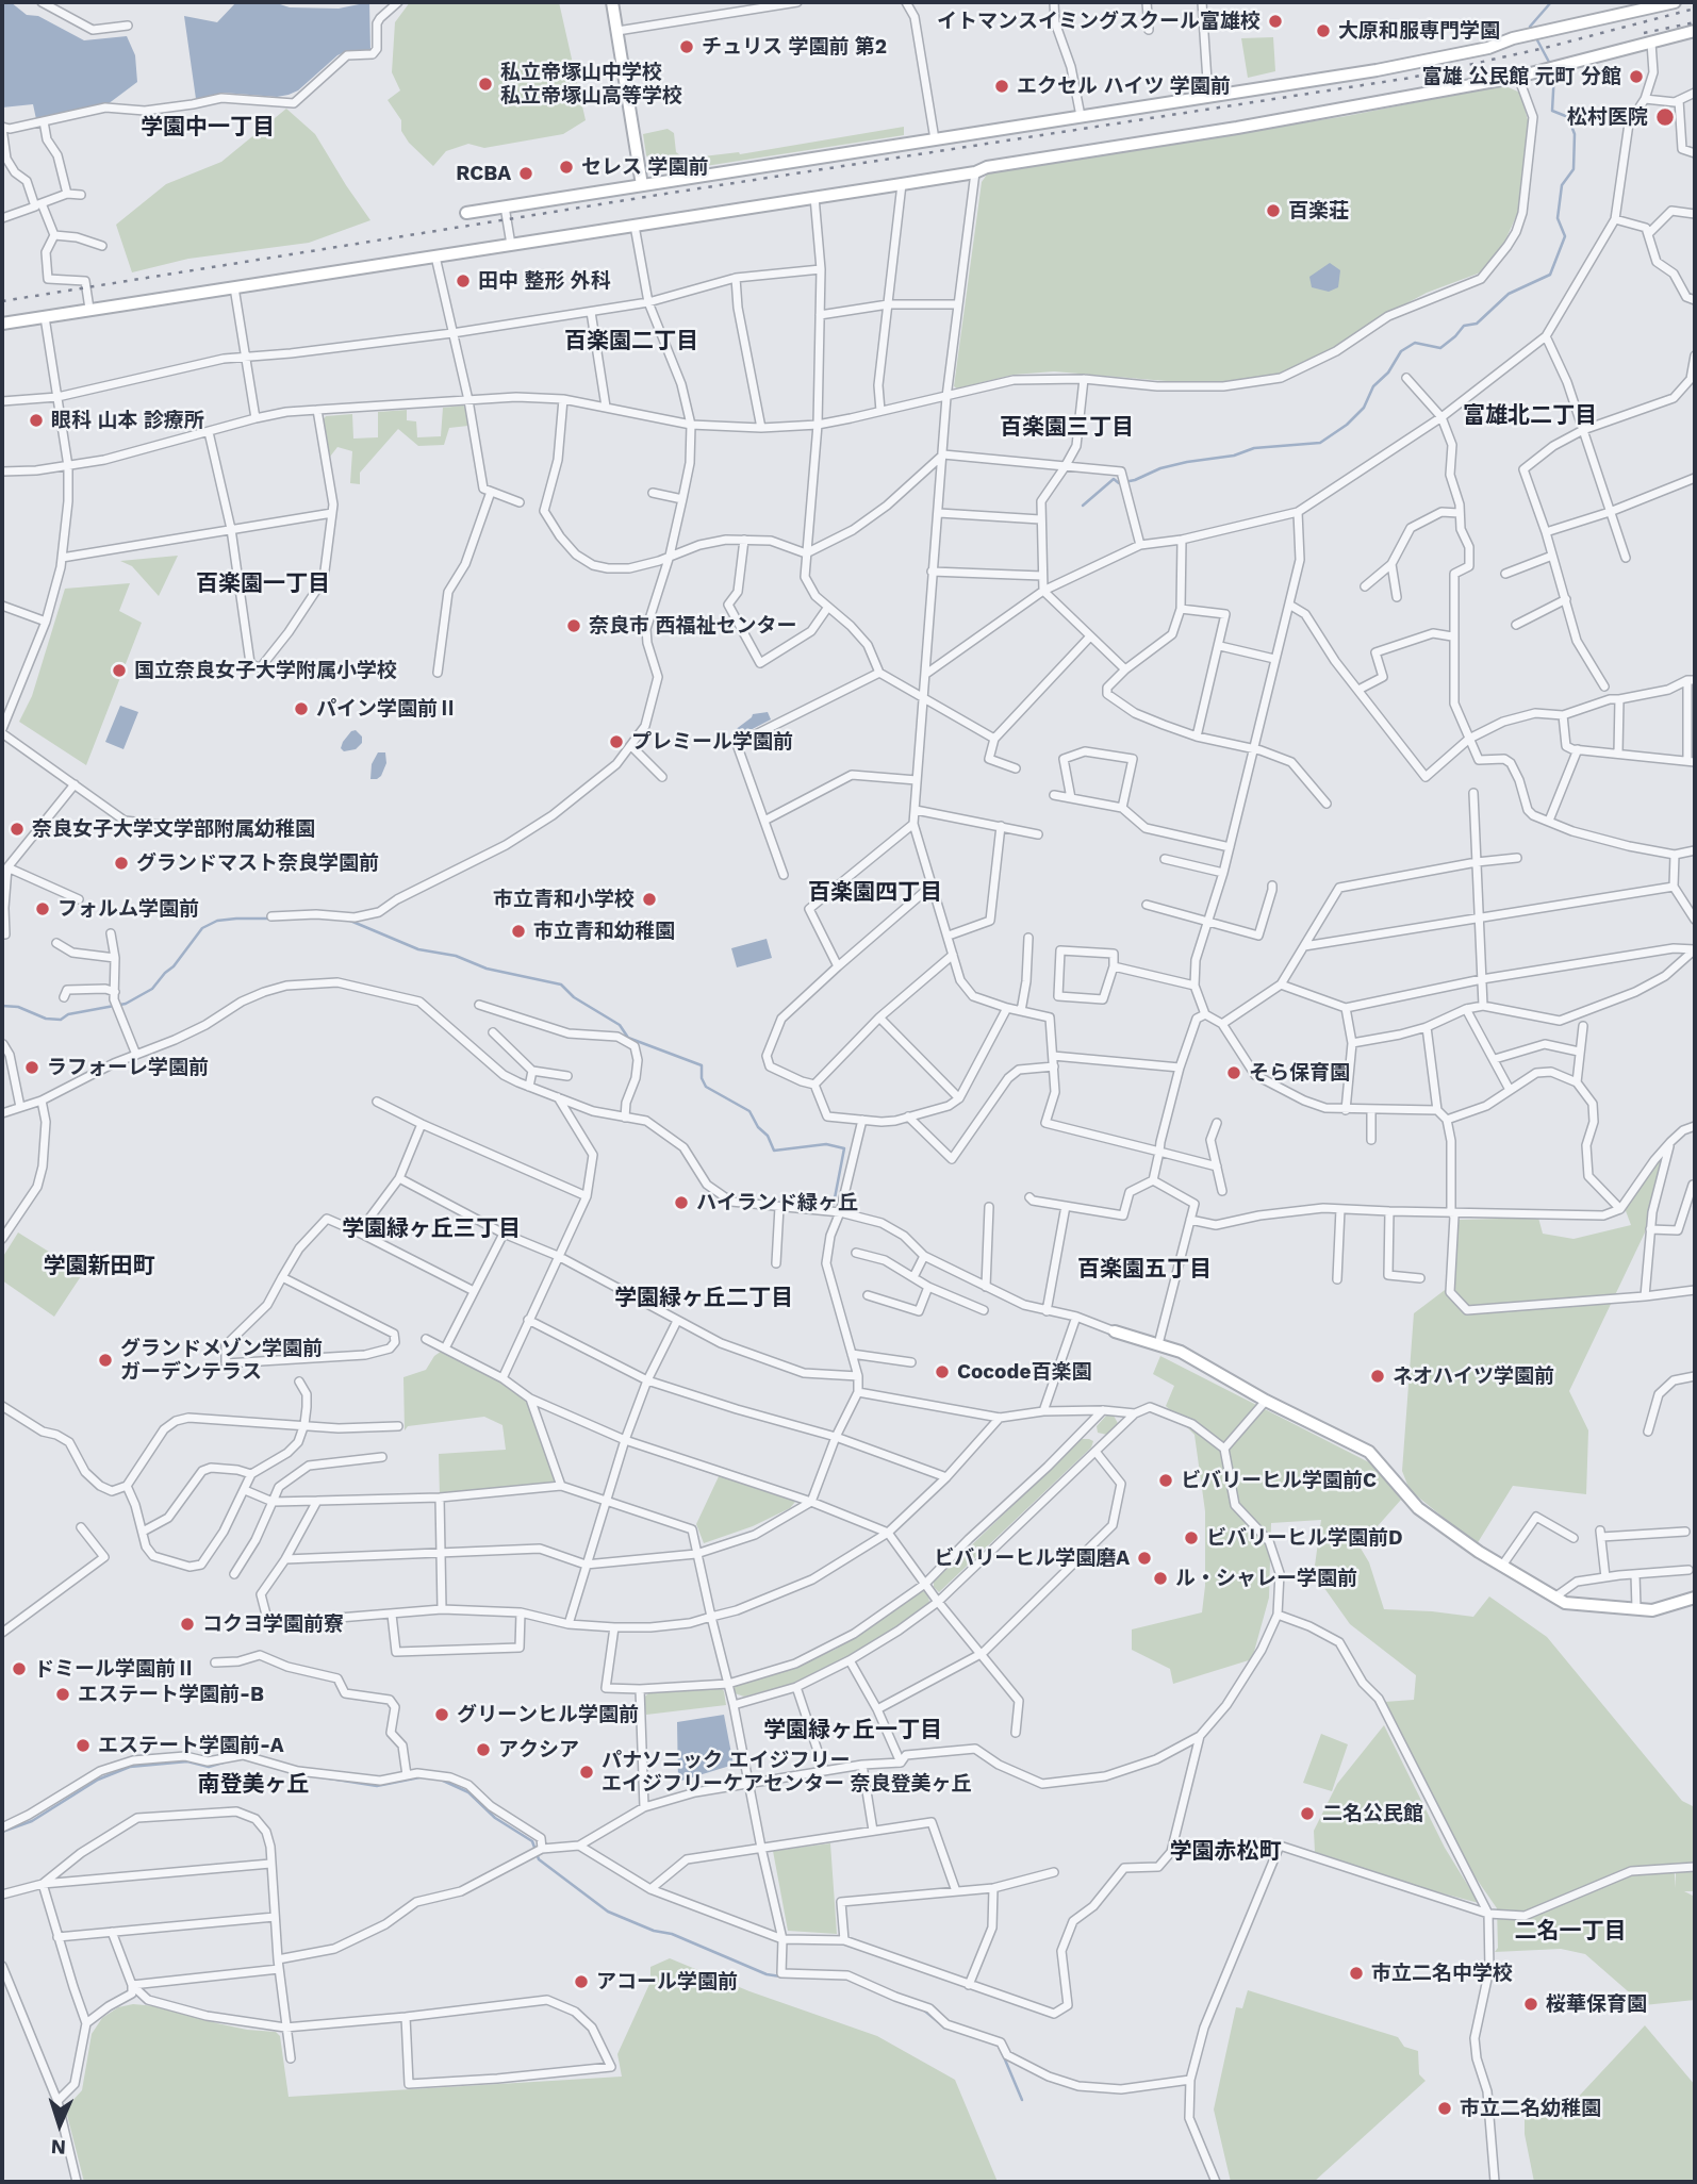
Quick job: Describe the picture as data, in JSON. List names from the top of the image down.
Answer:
{
  "districts": [
    "学園中一丁目",
    "百楽園二丁目",
    "富雄北二丁目",
    "百楽園三丁目",
    "百楽園一丁目",
    "百楽園四丁目",
    "学園緑ヶ丘三丁目",
    "学園新田町",
    "百楽園五丁目",
    "学園緑ヶ丘二丁目",
    "学園緑ヶ丘一丁目",
    "南登美ヶ丘",
    "学園赤松町",
    "二名一丁目"
  ],
  "places": [
    "イトマンスイミングスクール富雄校",
    "大原和服専門学園",
    "チュリス 学園前 第2",
    "富雄 公民館 元町 分館",
    "私立帝塚山中学校 私立帝塚山高等学校",
    "エクセル ハイツ 学園前",
    "松村医院",
    "セレス 学園前",
    "RCBA",
    "百楽荘",
    "田中 整形 外科",
    "眼科 山本 診療所",
    "奈良市 西福祉センター",
    "国立奈良女子大学附属小学校",
    "パイン学園前Ⅱ",
    "プレミール学園前",
    "奈良女子大学文学部附属幼稚園",
    "グランドマスト奈良学園前",
    "市立青和小学校",
    "フォルム学園前",
    "市立青和幼稚園",
    "ラフォーレ学園前",
    "そら保育園",
    "ハイランド緑ヶ丘",
    "グランドメゾン学園前 ガーデンテラス",
    "Cocode百楽園",
    "ネオハイツ学園前",
    "ビバリーヒル学園前C",
    "ビバリーヒル学園前D",
    "ビバリーヒル学園磨A",
    "ル・シャレー学園前",
    "コクヨ学園前寮",
    "ドミール学園前Ⅱ",
    "エステート学園前-B",
    "グリーンヒル学園前",
    "エステート学園前-A",
    "アクシア",
    "パナソニック エイジフリー エイジフリーケアセンター 奈良登美ヶ丘",
    "二名公民館",
    "市立二名中学校",
    "アコール学園前",
    "桜華保育園",
    "市立二名幼稚園"
  ],
  "north": "bottom"
}
